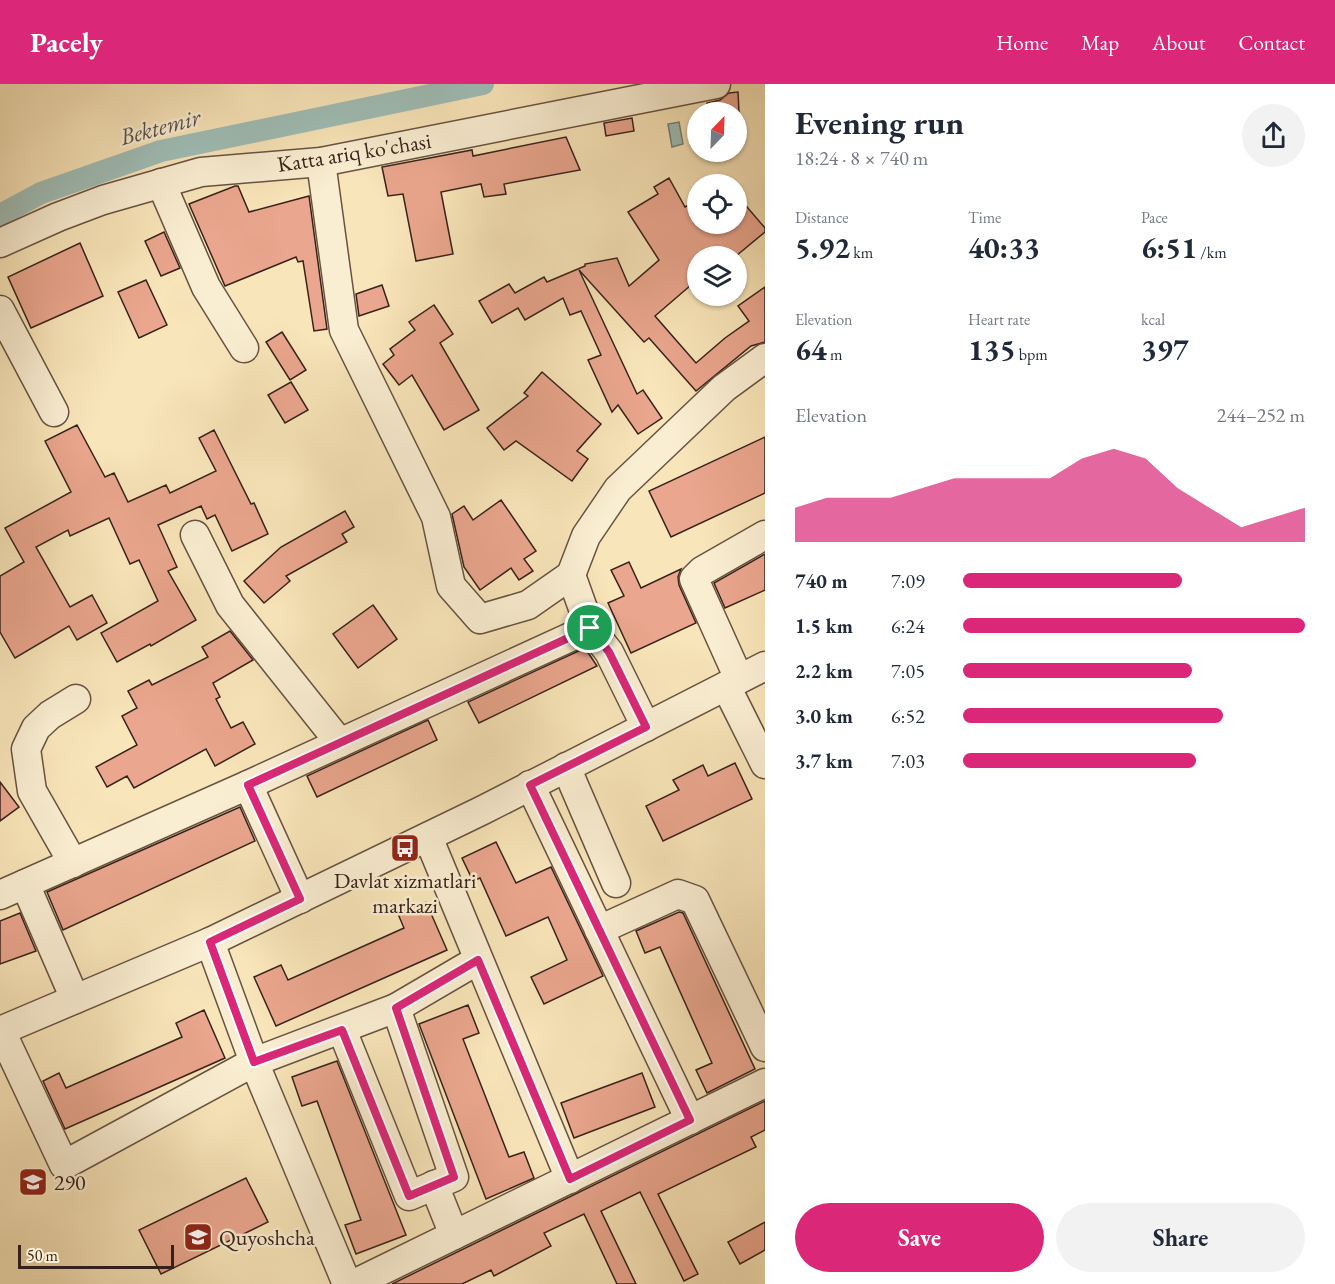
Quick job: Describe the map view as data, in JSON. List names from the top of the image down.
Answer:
{
  "streets": {
    "street": ["Katta ariq ko'chasi"]
  },
  "water": ["Bektemir"],
  "places": {
    "bus stop": ["Davlat xizmatlari markazi"],
    "school or university": ["290", "Quyoshcha"]
  },
  "scale_bar": "50 m",
  "north": "top right",
  "page": {
    "header": "Pacely",
    "nav": [
      "Home",
      "Map",
      "About",
      "Contact"
    ],
    "heading": ["Evening run", "18:24 · 8 × 740 m"],
    "stats": [
      ["Distance", "5.92 km"],
      ["Time", "40:33"],
      ["Pace", "6:51 /km"],
      ["Elevation", "64 m"],
      ["Heart rate", "135 bpm"],
      ["kcal", "397"]
    ],
    "chart": ["Elevation", "244–252 m"],
    "list": [
      {
        "name": "740 m",
        "note": "7:09"
      },
      {
        "name": "1.5 km",
        "note": "6:24"
      },
      {
        "name": "2.2 km",
        "note": "7:05"
      },
      {
        "name": "3.0 km",
        "note": "6:52"
      },
      {
        "name": "3.7 km",
        "note": "7:03"
      }
    ],
    "buttons": ["Save", "Share"],
    "scale": "50 m"
  }
}
